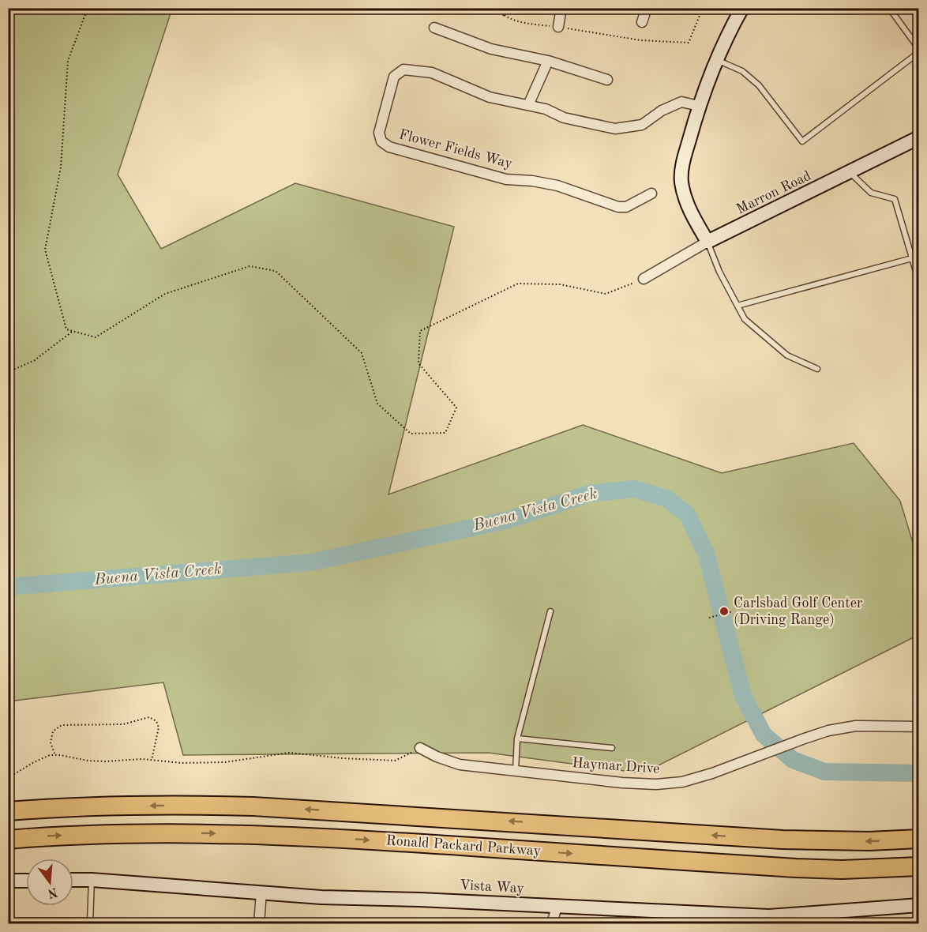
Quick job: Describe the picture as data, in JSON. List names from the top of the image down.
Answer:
{
  "streets": {
    "highway": ["Ronald Packard Parkway"],
    "main road": ["Marron Road", "Vista Way"],
    "street": ["Flower Fields Way", "Haymar Drive"]
  },
  "water": ["Buena Vista Creek"],
  "places": ["Carlsbad Golf Center (Driving Range)"],
  "north": "bottom"
}
